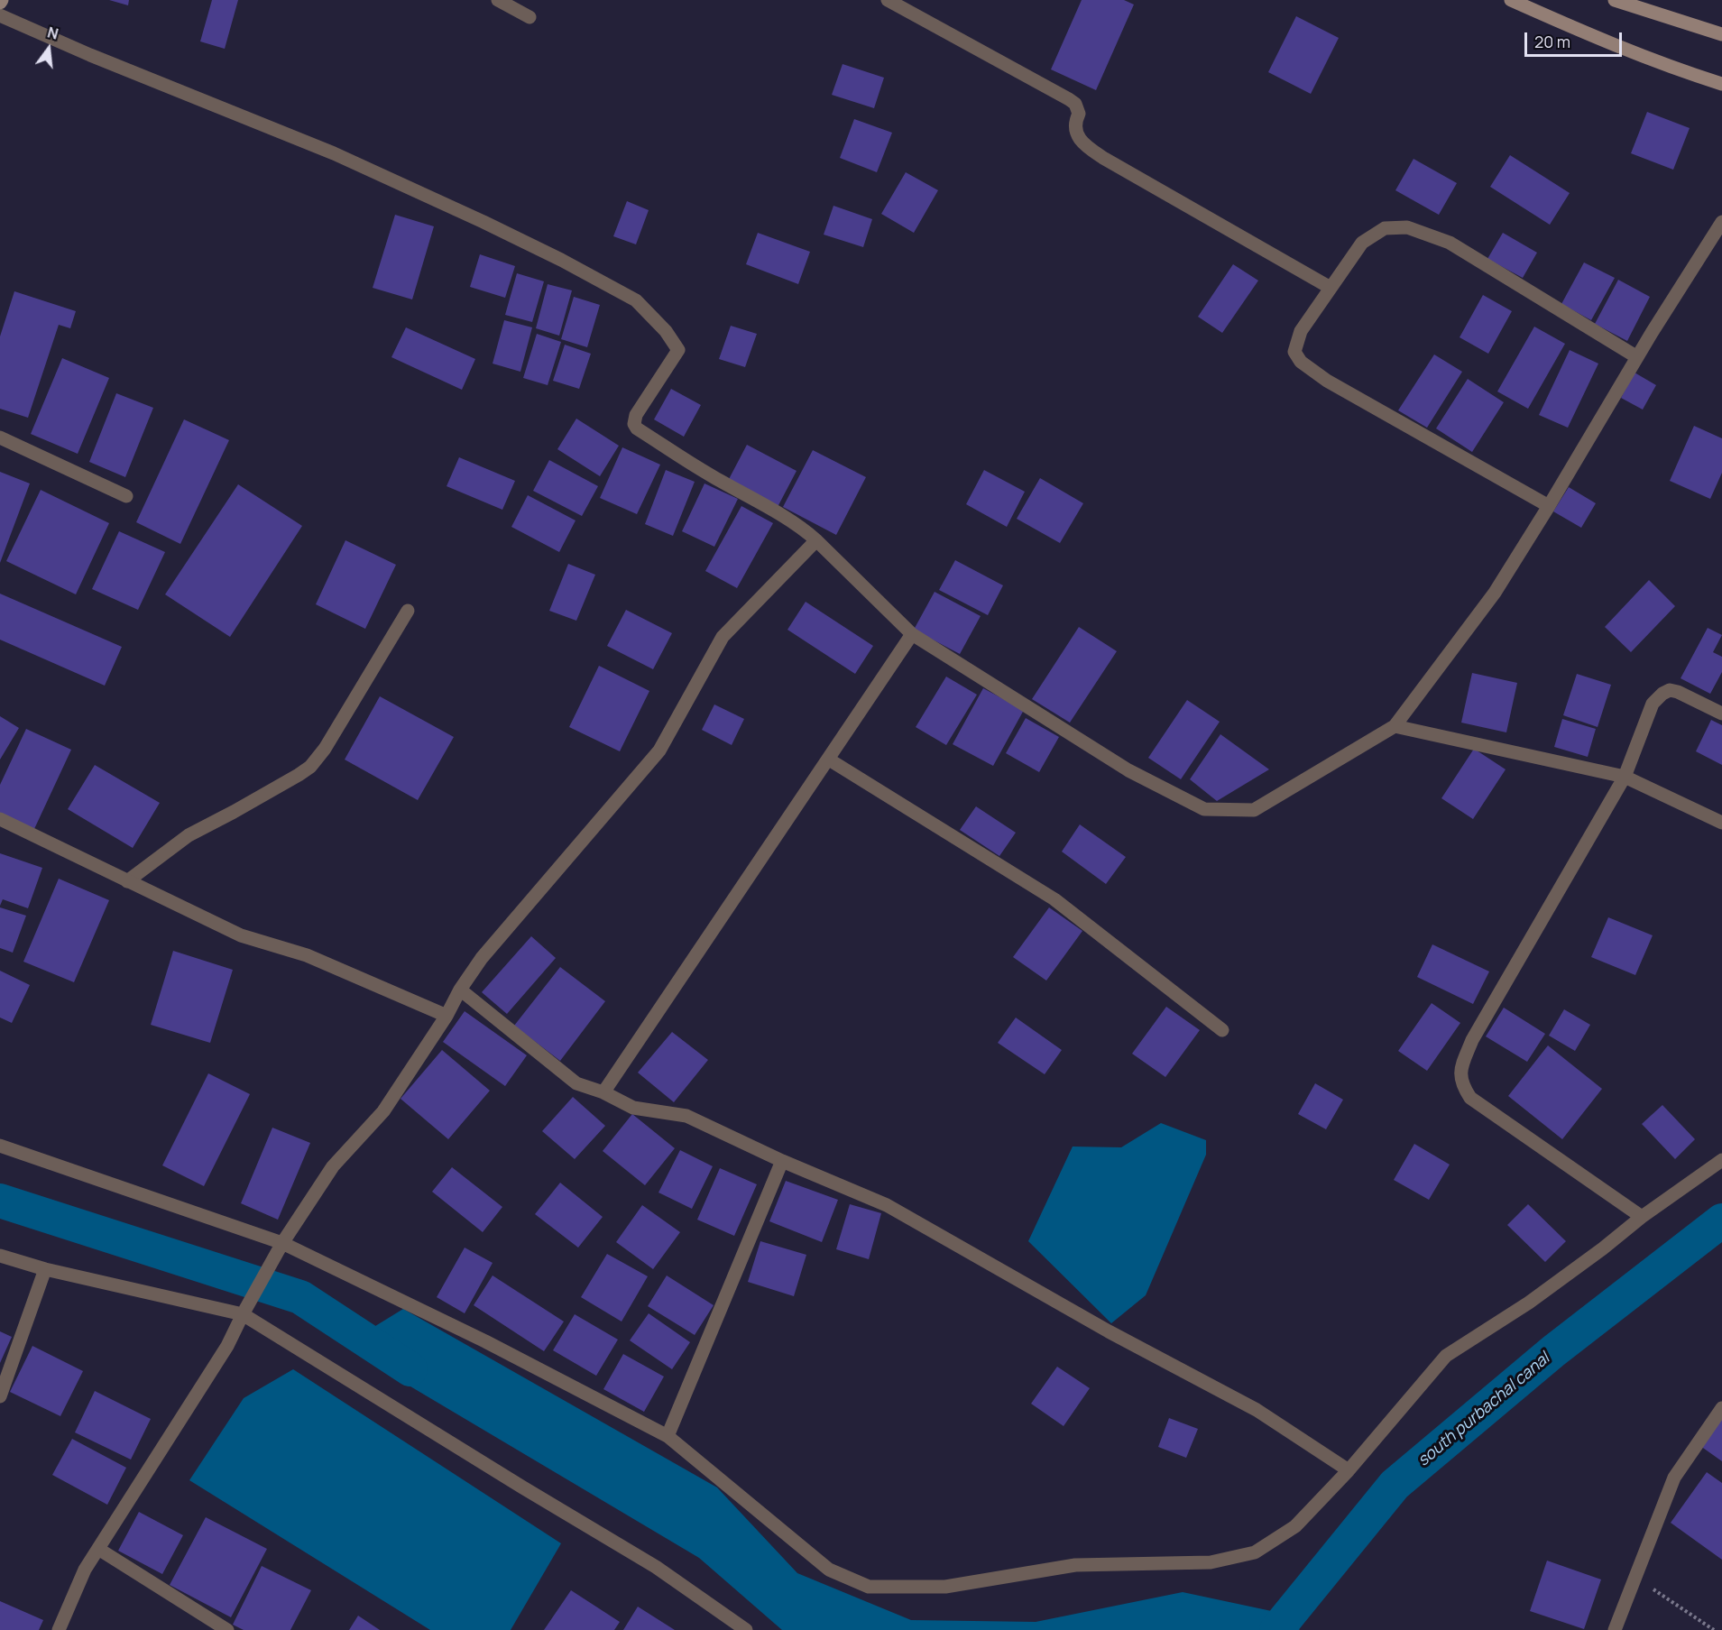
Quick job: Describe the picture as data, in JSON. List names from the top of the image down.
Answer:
{
  "water": ["south purbachal canal"],
  "scale_bar": "20 m",
  "north": "top"
}
